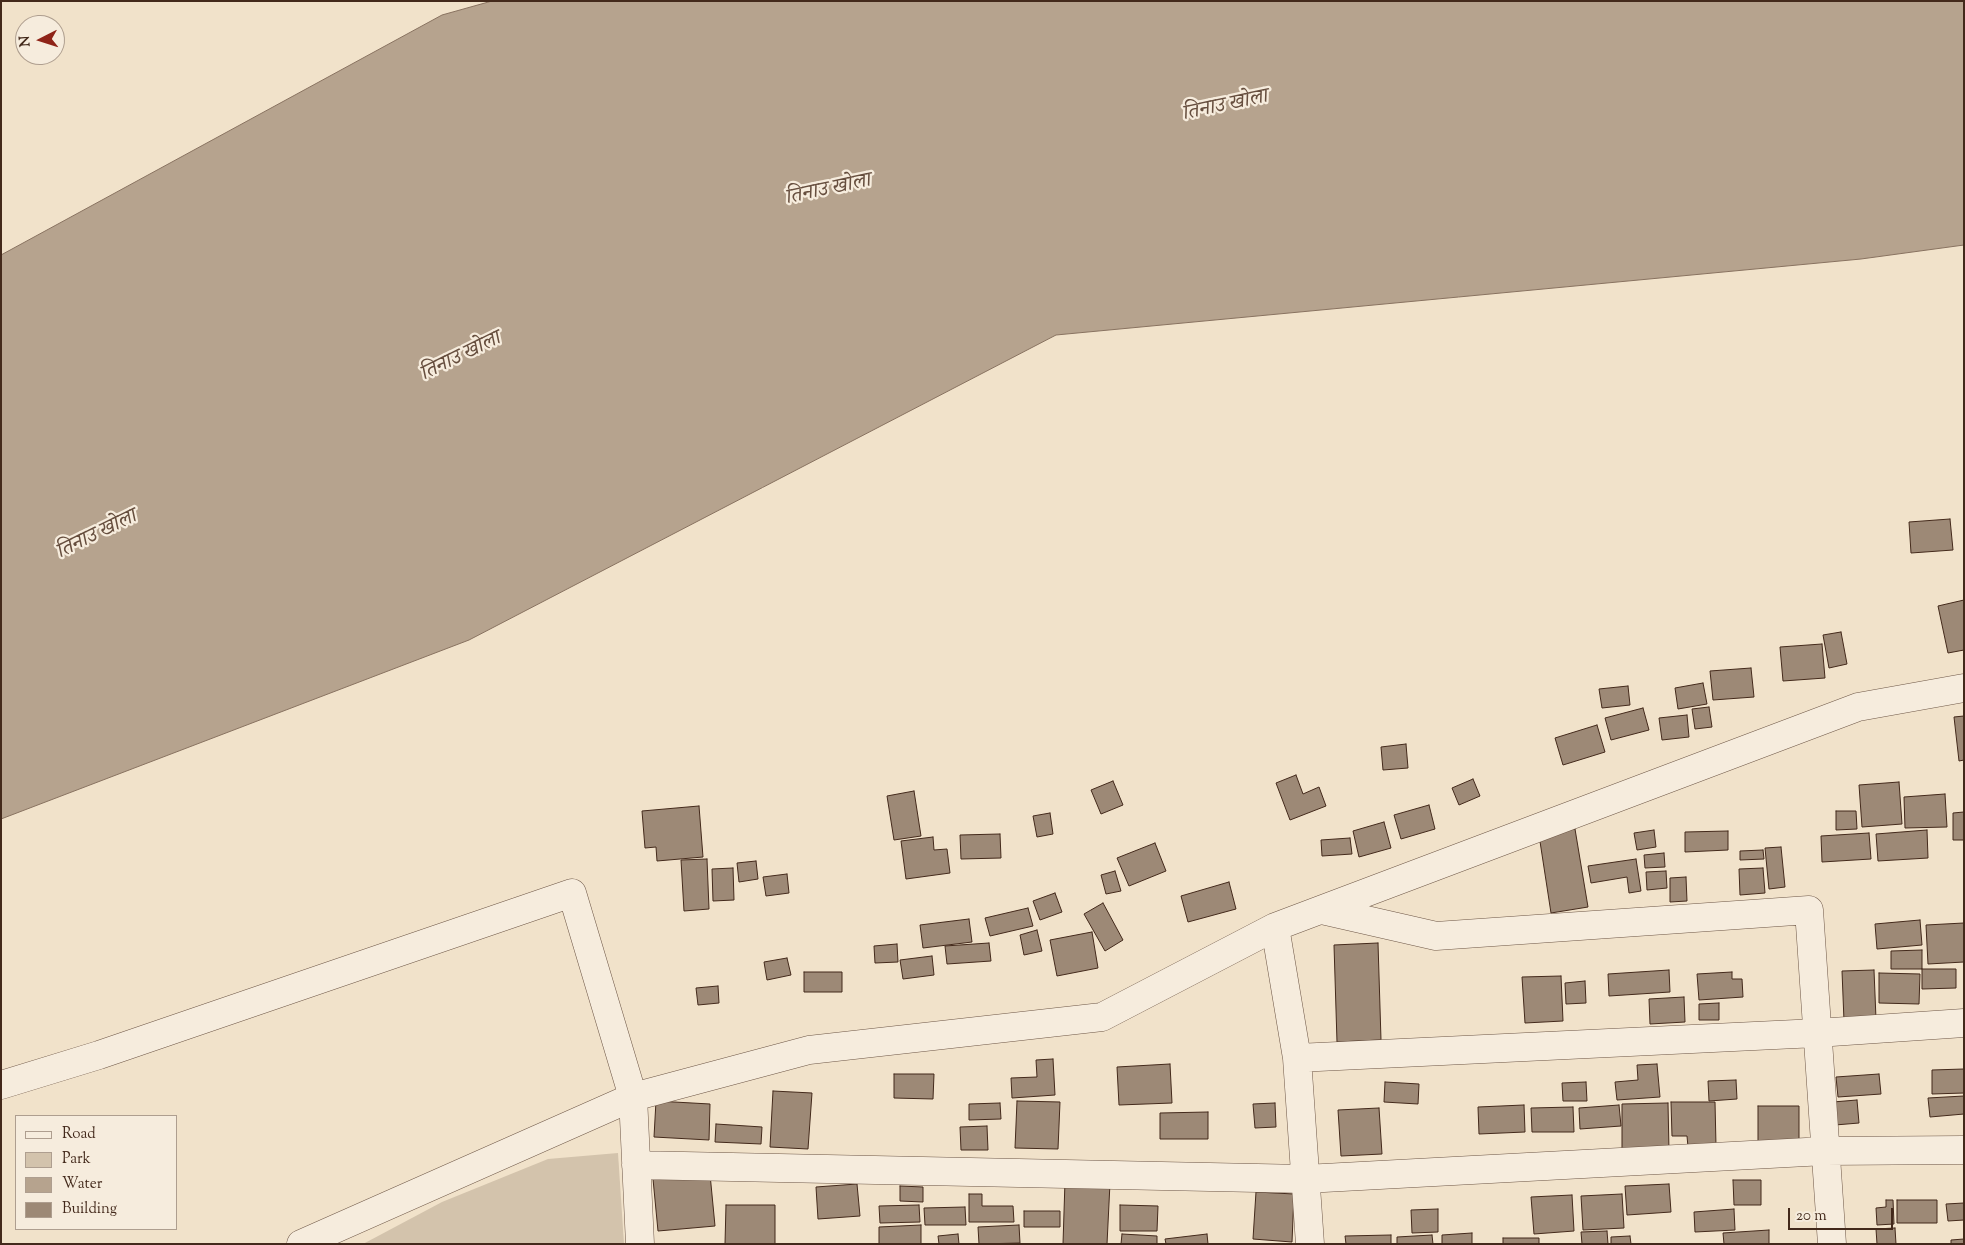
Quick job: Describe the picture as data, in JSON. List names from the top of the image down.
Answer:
{
  "water": ["तिनाउ खोला"],
  "legend": [
    "Road",
    "Park",
    "Water",
    "Building"
  ],
  "scale_bar": "20 m",
  "north": "left"
}
